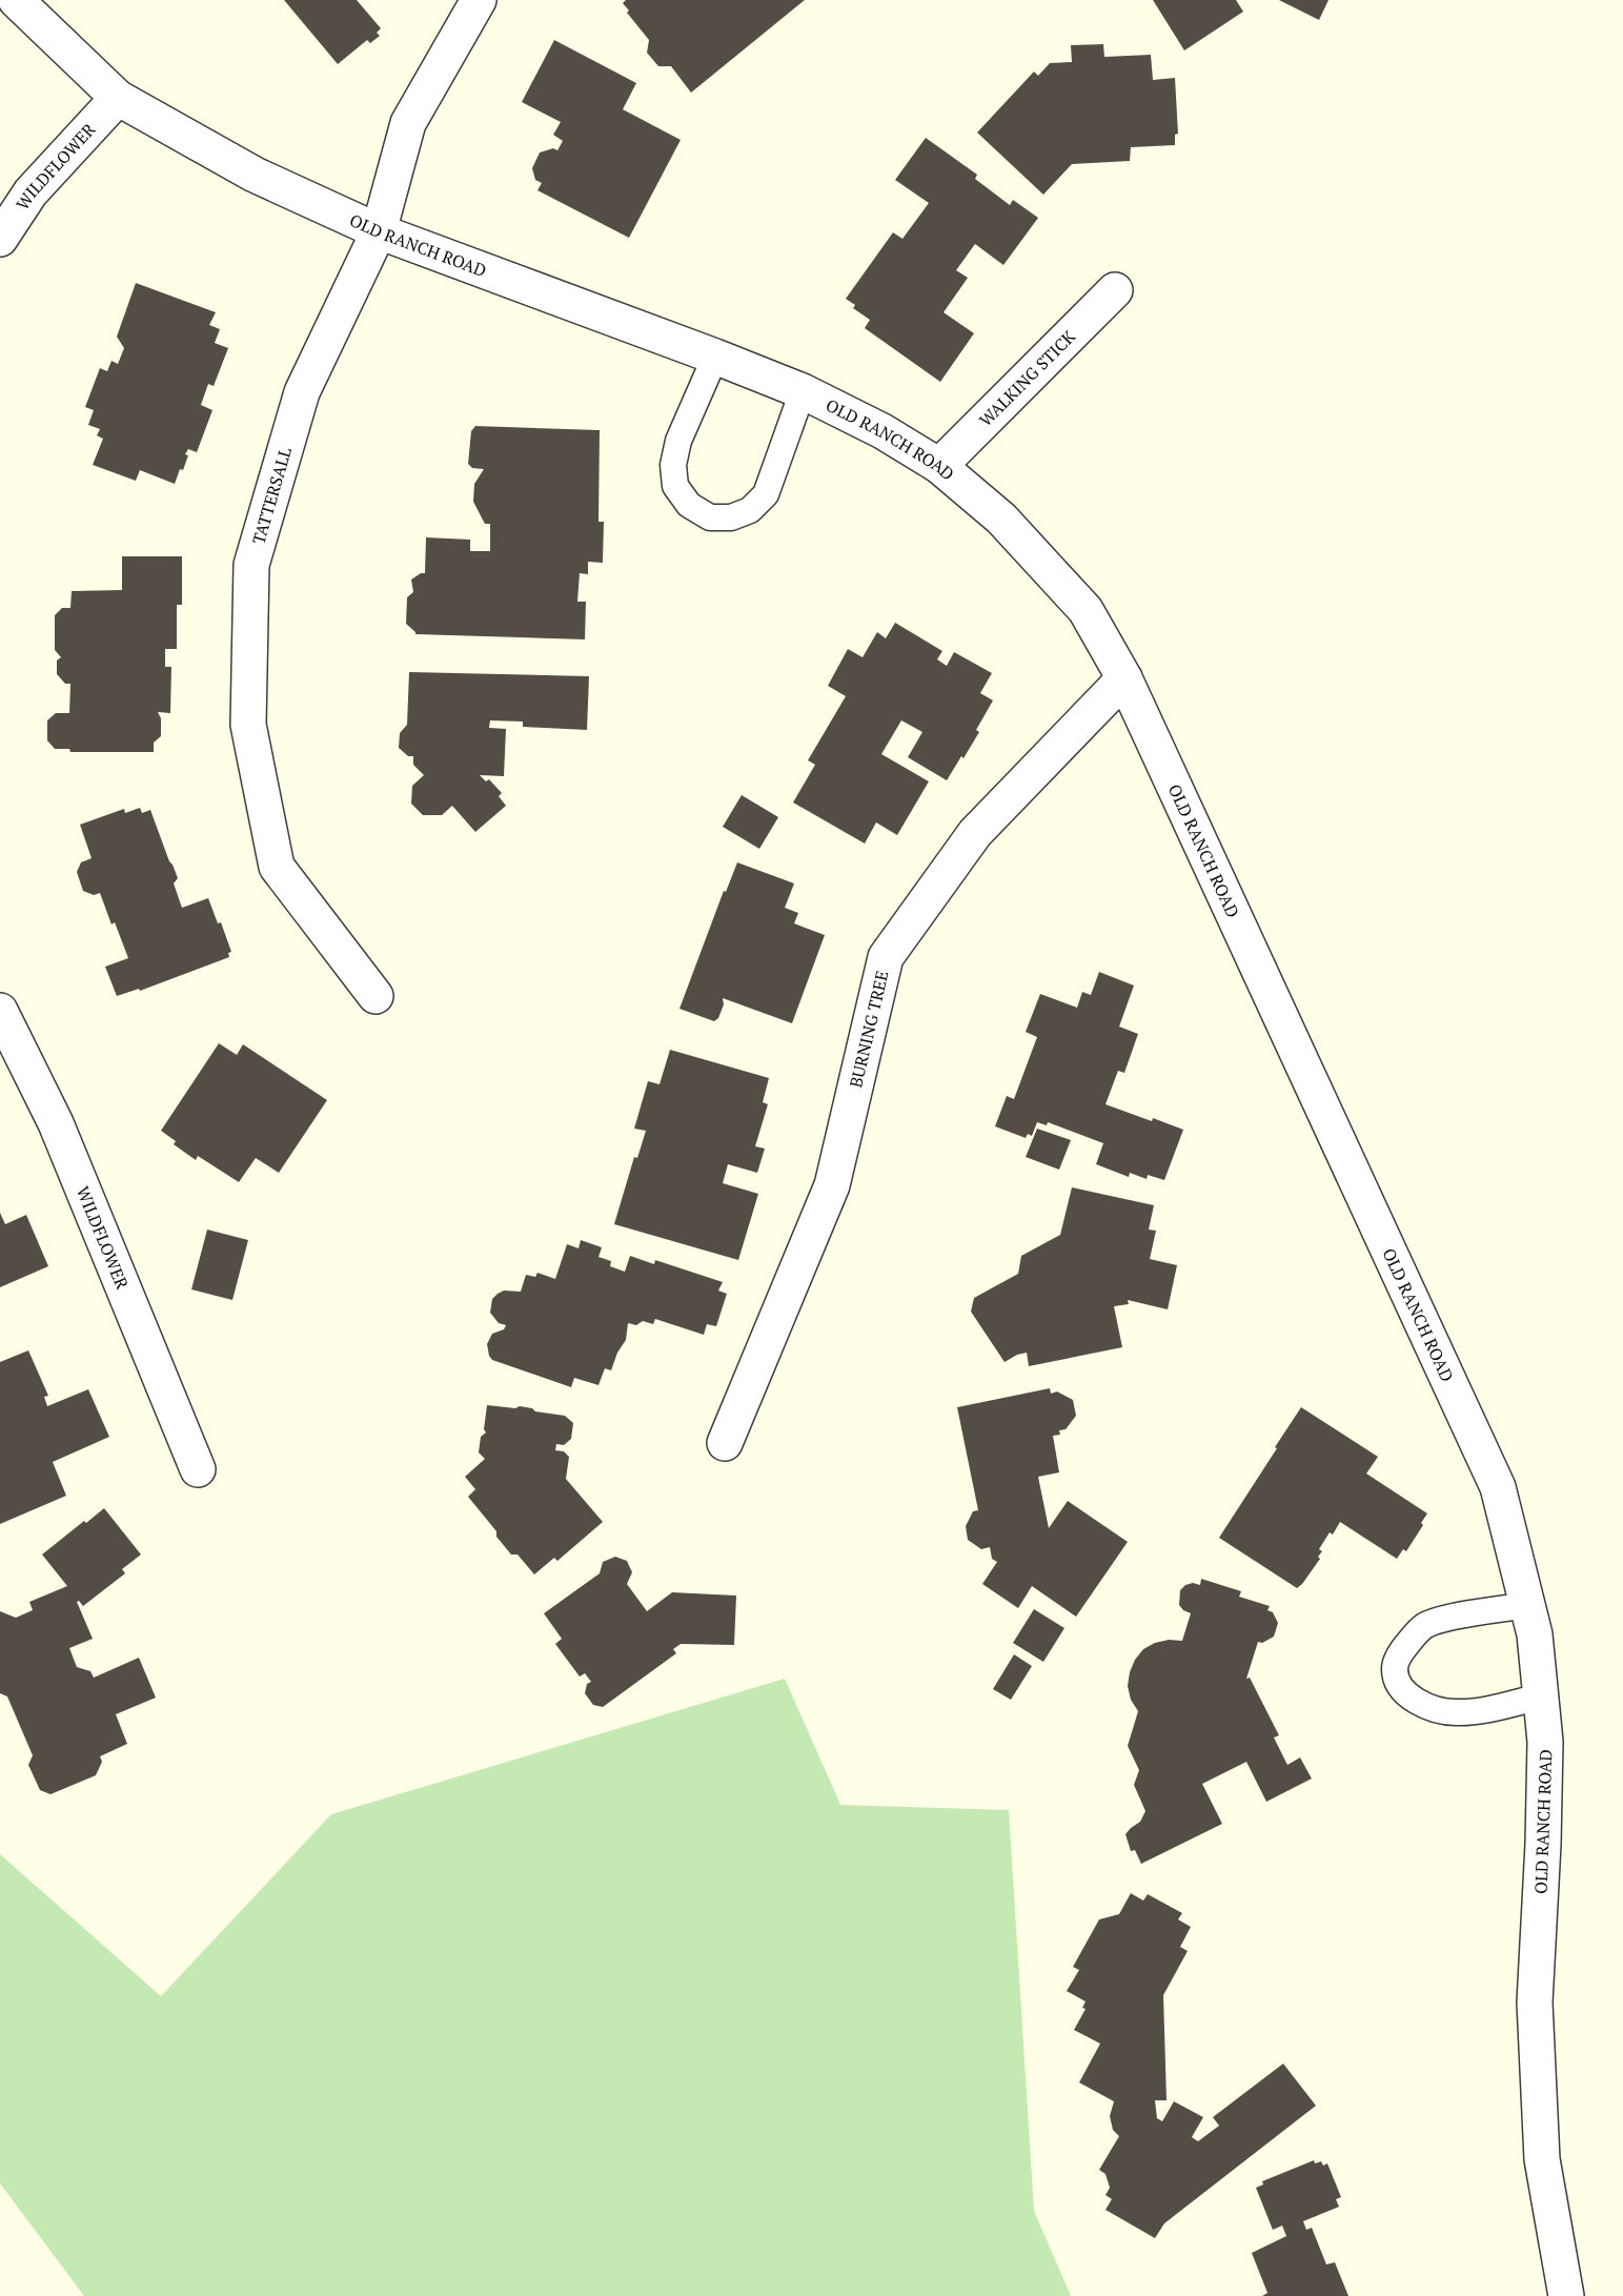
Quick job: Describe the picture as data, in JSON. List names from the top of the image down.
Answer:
{
  "streets": {
    "street": [
      "WILDFLOWER",
      "OLD RANCH ROAD",
      "WALKING STICK",
      "TATTERSALL",
      "BURNING TREE"
    ]
  },
  "crossings": [
    ["WILDFLOWER", "OLD RANCH ROAD"],
    ["OLD RANCH ROAD", "WALKING STICK"],
    ["OLD RANCH ROAD", "TATTERSALL"],
    ["OLD RANCH ROAD", "BURNING TREE"]
  ]
}
